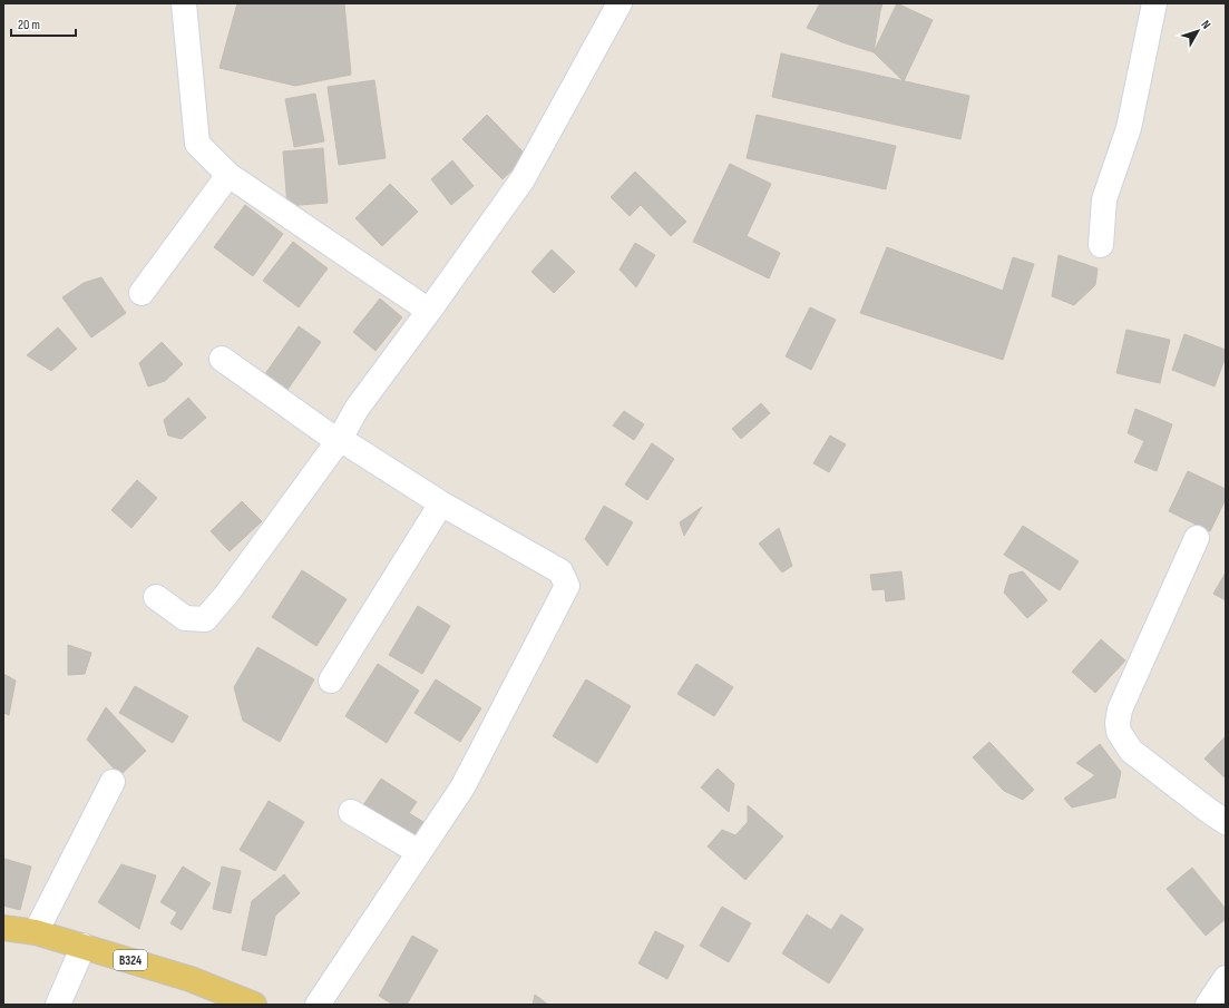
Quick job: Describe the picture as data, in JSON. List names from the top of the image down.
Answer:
{
  "streets": {
    "main road": ["B324"]
  },
  "scale_bar": "20 m",
  "north": "top right"
}
